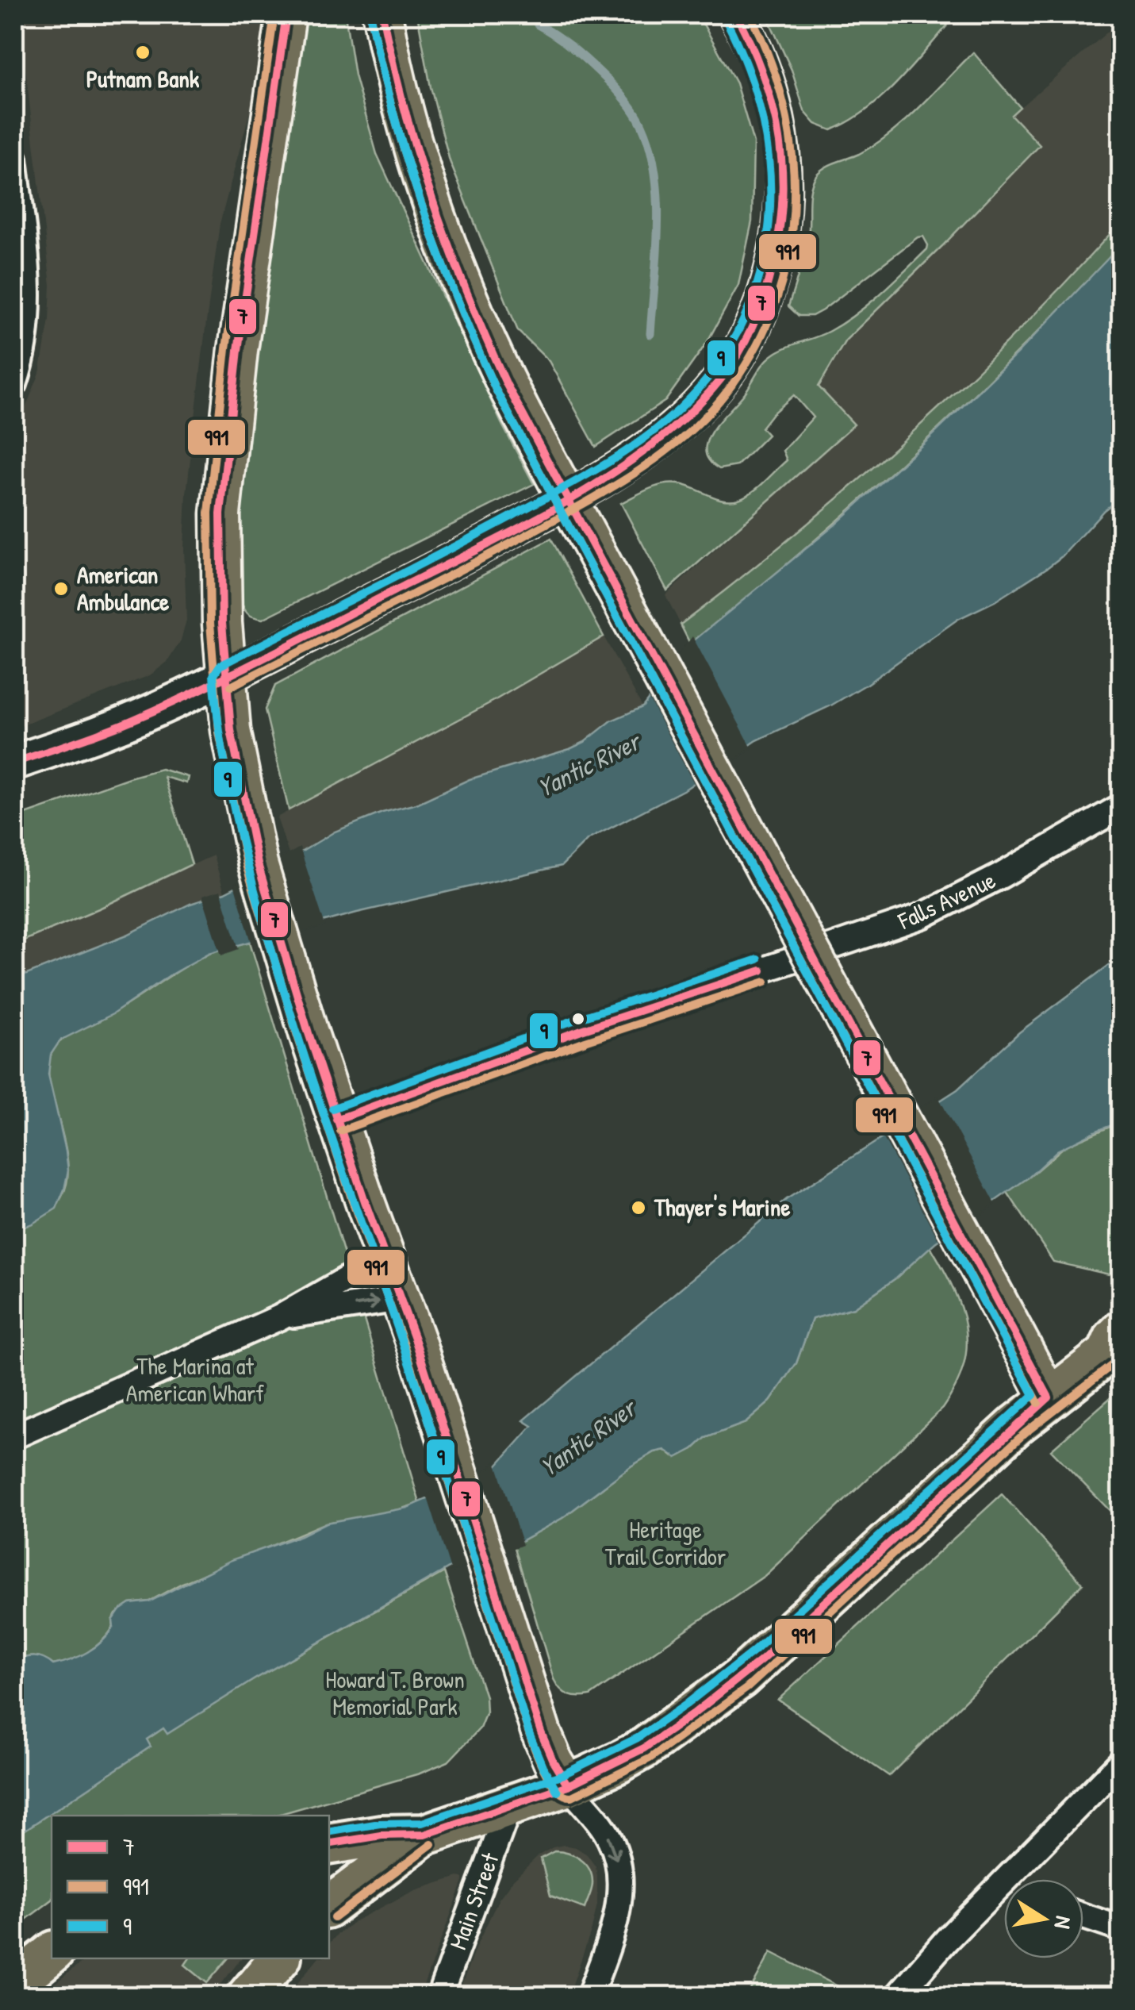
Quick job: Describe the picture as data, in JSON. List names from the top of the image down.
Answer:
{
  "streets": {
    "street": ["Falls Avenue", "Main Street"]
  },
  "water": ["Yantic River"],
  "parks": ["The Marina at American Wharf", "Heritage Trail Corridor", "Howard T. Brown Memorial Park"],
  "places": ["Putnam Bank", "American Ambulance", "Thayer's Marine"],
  "lines": ["transit line 7", "transit line 991", "transit line 9"],
  "legend": ["7", "991", "9"],
  "north": "right"
}
